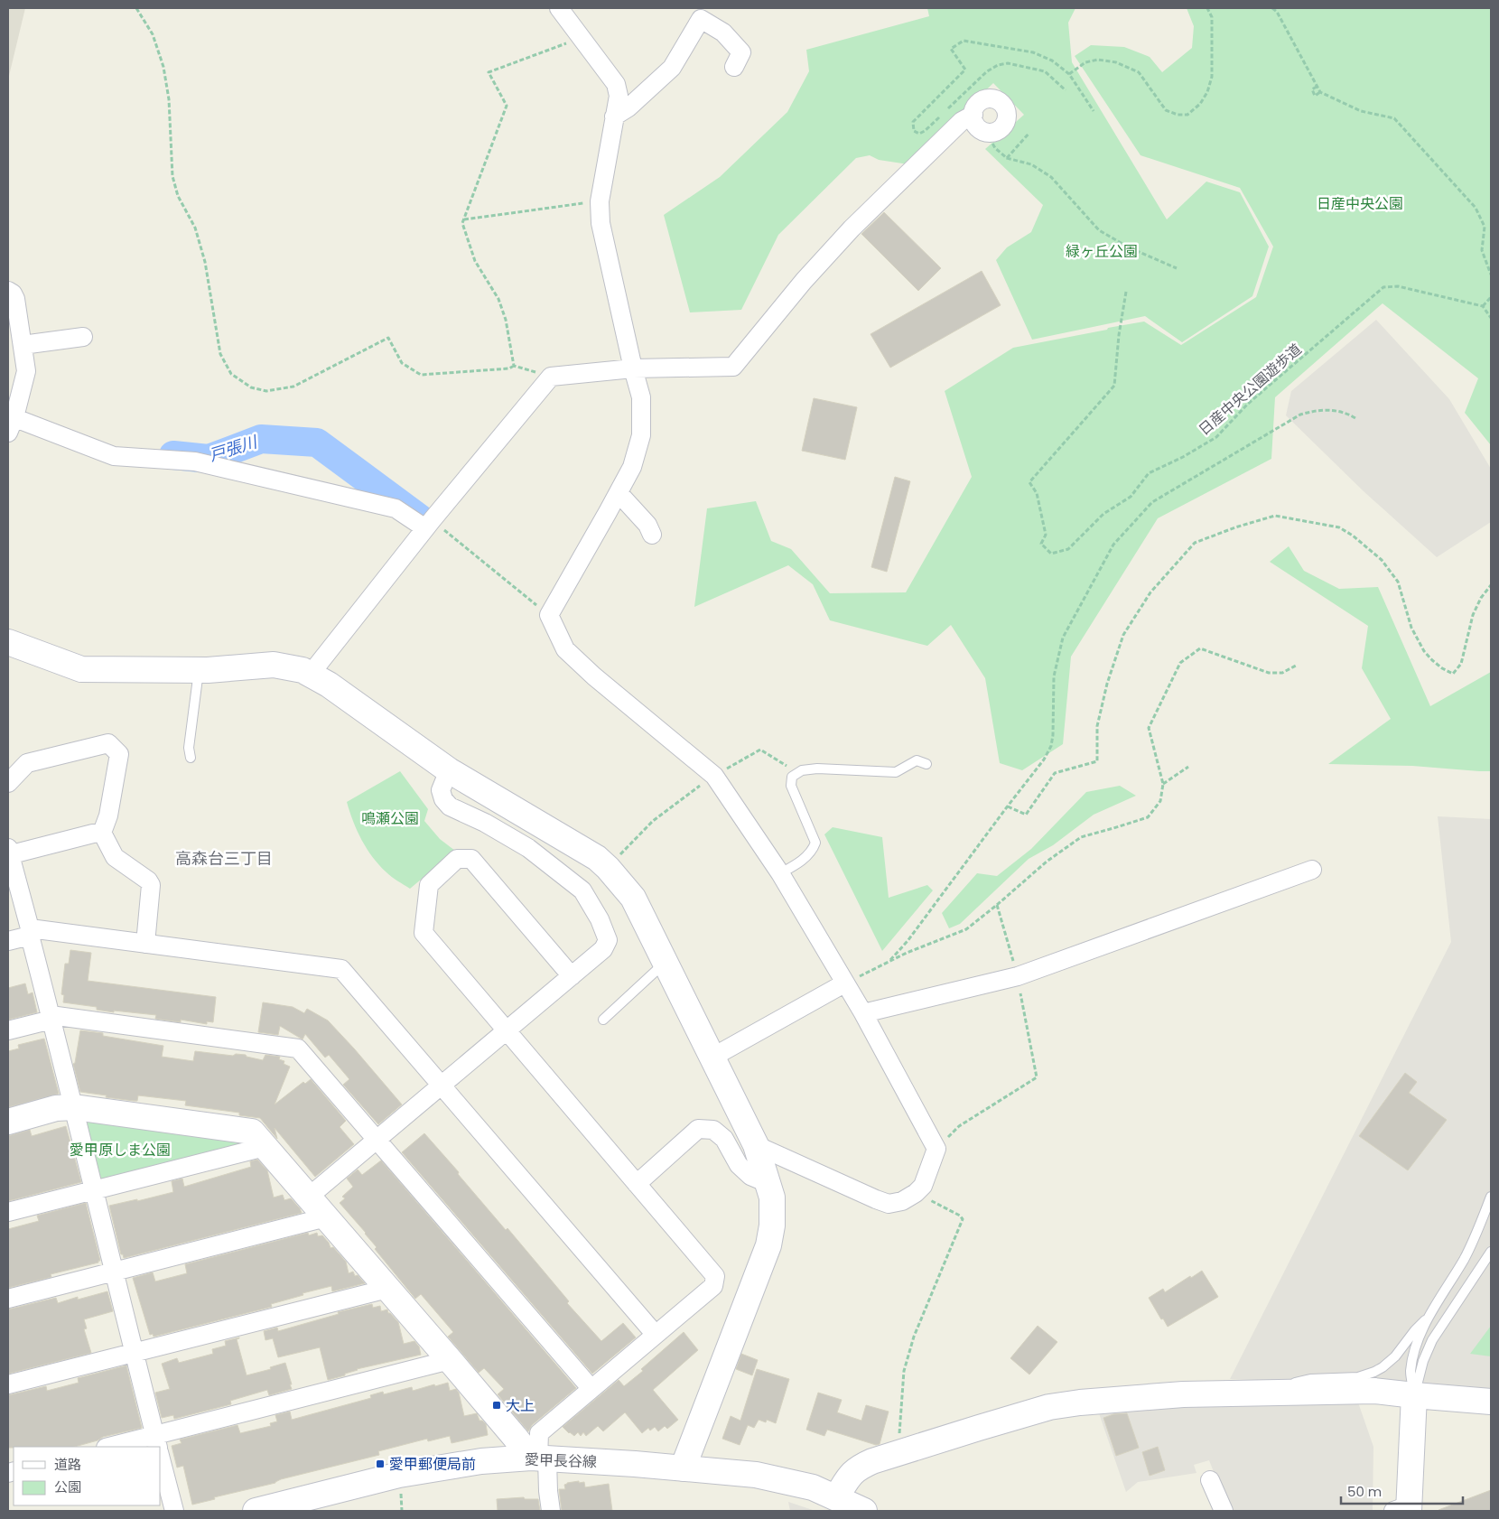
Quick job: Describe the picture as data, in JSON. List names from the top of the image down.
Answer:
{
  "streets": {
    "street": ["愛甲長谷線"],
    "path": ["日産中央公園遊歩道"]
  },
  "districts": ["高森台三丁目"],
  "water": ["戸張川"],
  "parks": [
    "日産中央公園",
    "緑ヶ丘公園",
    "鳴瀬公園",
    "愛甲原しま公園"
  ],
  "places": {
    "transit": ["大上", "愛甲郵便局前"]
  },
  "legend": ["道路", "公園"],
  "scale_bar": "50 m"
}
